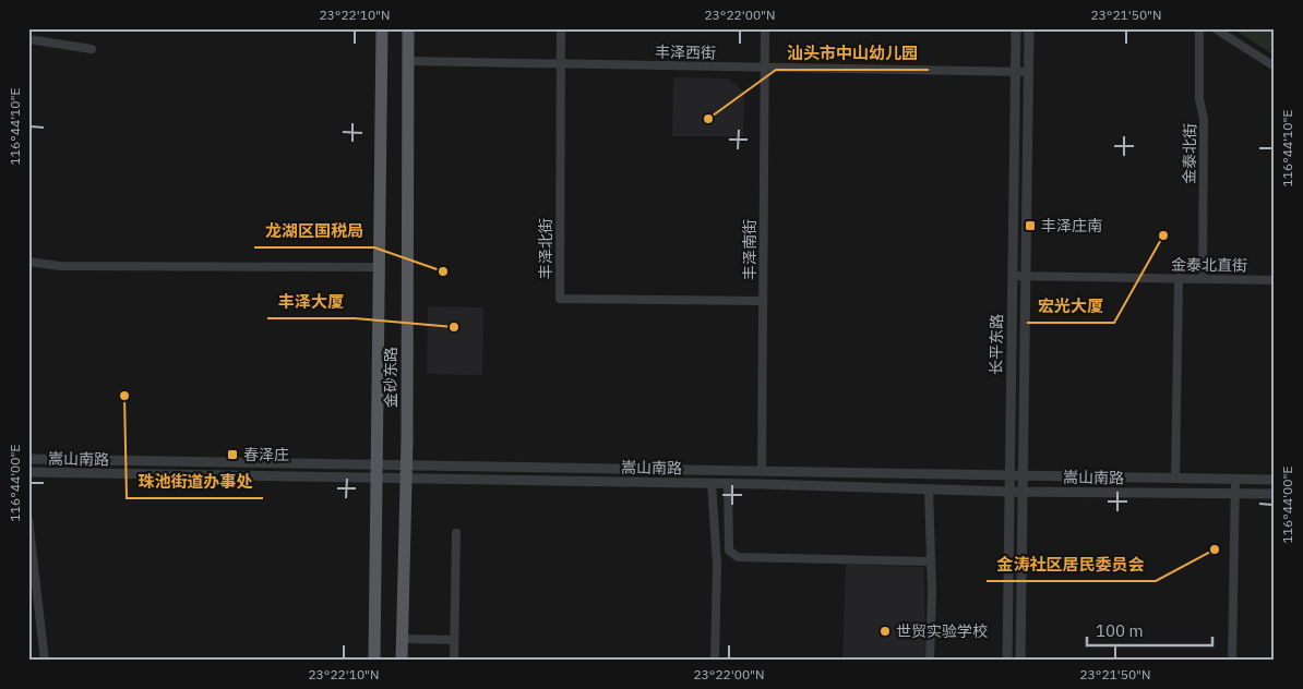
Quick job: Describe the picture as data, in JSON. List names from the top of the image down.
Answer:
{
  "streets": {
    "main road": ["金砂东路"],
    "street": [
      "丰泽西街",
      "金泰北街",
      "丰泽北街",
      "丰泽南街",
      "金泰北直街",
      "长平东路",
      "嵩山南路"
    ]
  },
  "crossings": [
    ["丰泽西街", "丰泽北街"],
    ["丰泽西街", "丰泽南街"],
    ["丰泽西街", "长平东路"],
    ["丰泽西街", "金砂东路"],
    ["金泰北街", "金泰北直街"],
    ["丰泽北街", "丰泽南街"],
    ["丰泽南街", "嵩山南路"],
    ["金泰北直街", "长平东路"],
    ["长平东路", "嵩山南路"],
    ["金砂东路", "嵩山南路"]
  ],
  "places": {
    "other": [
      "汕头市中山幼儿园",
      "宏光大厦",
      "龙湖区国税局",
      "丰泽大厦",
      "珠池街道办事处",
      "金涛社区居民委员会",
      "世贸实验学校"
    ],
    "transit": ["丰泽庄南", "春泽庄"]
  },
  "scale_bar": "100 m",
  "coordinates": [
    "23°22'10\"N",
    "23°22'00\"N",
    "23°21'50\"N",
    "116°44'10\"E",
    "116°44'00\"E"
  ]
}
